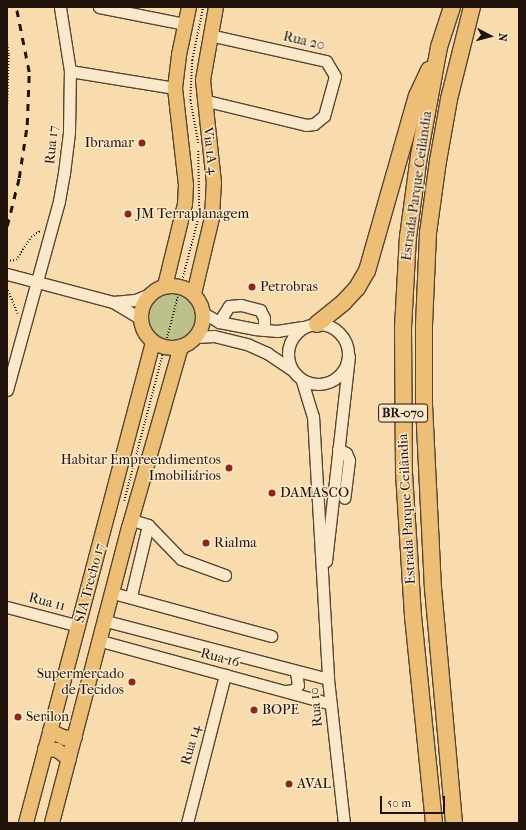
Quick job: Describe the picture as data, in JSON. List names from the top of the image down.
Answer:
{
  "streets": {
    "highway": ["Estrada Parque Ceilândia", "BR-070"],
    "main road": ["Via 1A 4", "SIA Trecho 17"],
    "street": [
      "Rua 20",
      "Rua 17",
      "Rua 11",
      "Rua 16",
      "Rua 10",
      "Rua 14"
    ]
  },
  "crossings": [
    ["Rua 20", "Via 1A 4"],
    ["Via 1A 4", "SIA Trecho 17"],
    ["SIA Trecho 17", "Rua 11"],
    ["SIA Trecho 17", "Rua 16"],
    ["Rua 16", "Rua 10"],
    ["Rua 16", "Rua 14"]
  ],
  "places": [
    "Ibramar",
    "JM Terraplanagem",
    "Petrobras",
    "Habitar Empreendimentos Imobiliários",
    "DAMASCO",
    "Rialma",
    "Supermercado de Tecidos",
    "BOPE",
    "Serilon",
    "AVAL"
  ],
  "scale_bar": "50 m",
  "north": "right"
}
